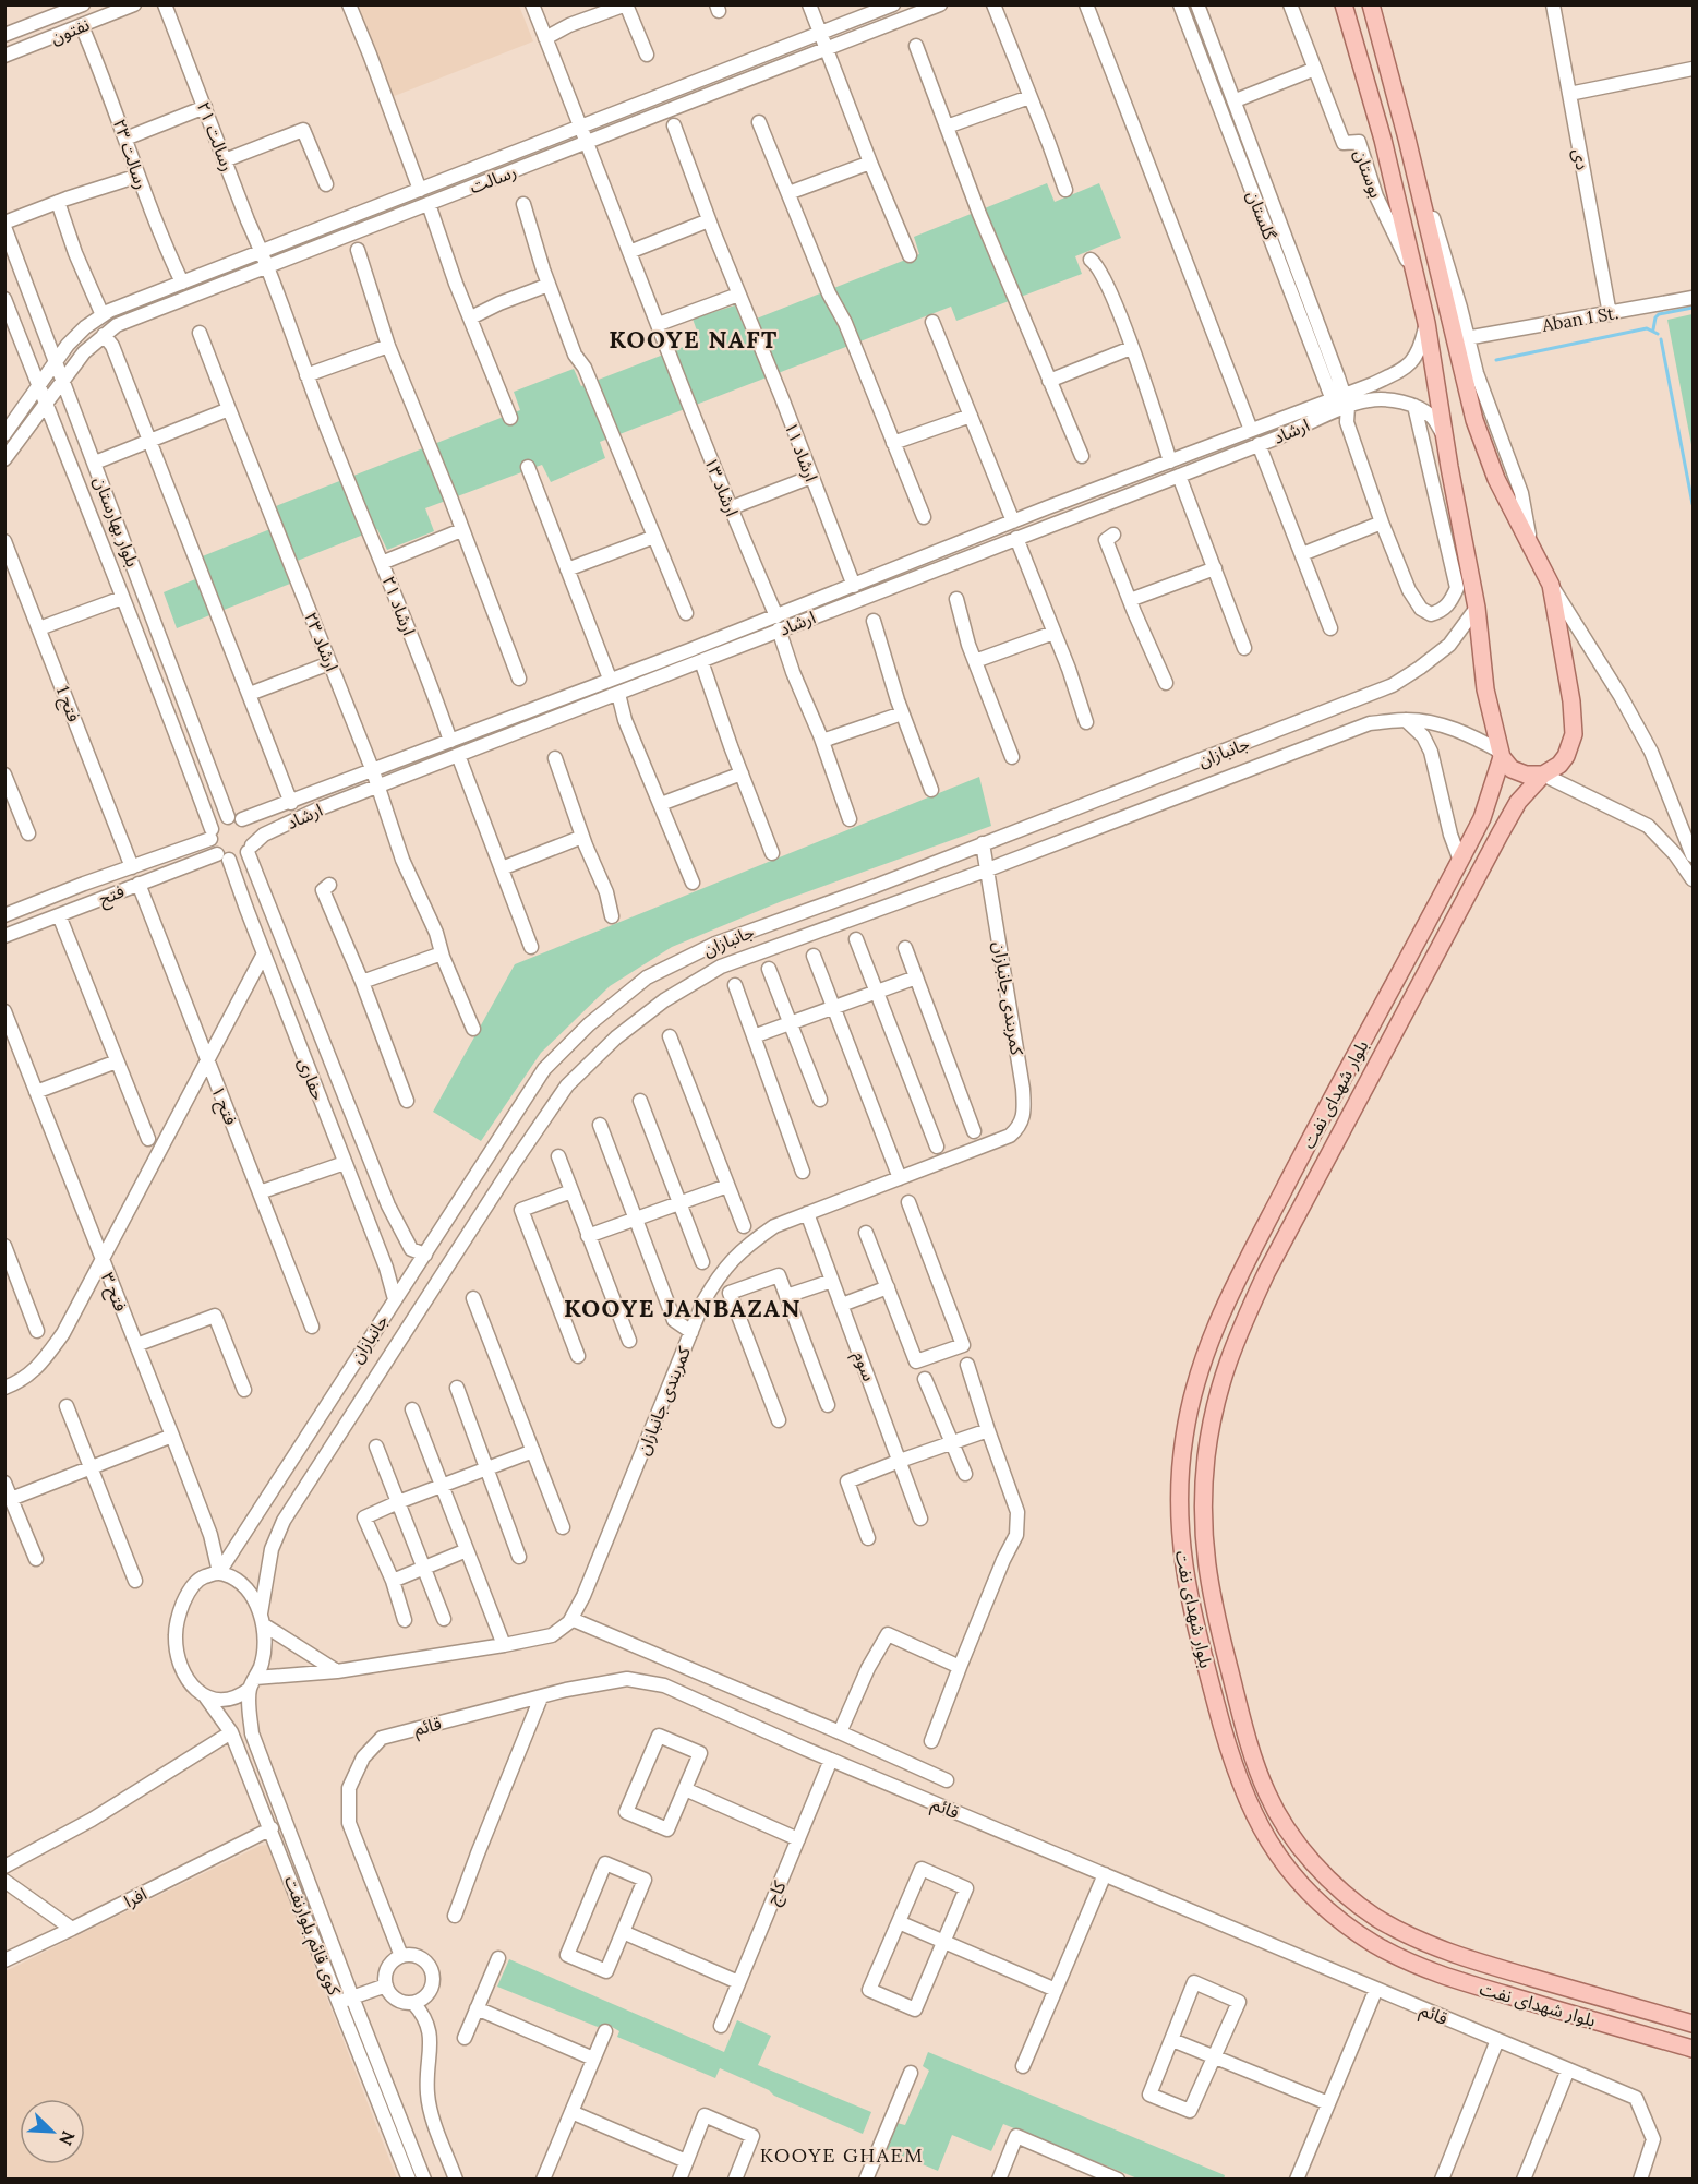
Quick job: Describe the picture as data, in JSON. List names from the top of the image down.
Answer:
{
  "streets": {
    "main road": ["بلوار شهدای نفت"],
    "street": [
      "نفتون",
      "رسالت ۲۱",
      "رسالت ۲۳",
      "دی",
      "بوستان",
      "رسالت",
      "گلستان",
      "Aban 1 St.",
      "ارشاد",
      "ارشاد ۱۱",
      "ارشاد ۱۳",
      "بلوار بهارستان",
      "ارشاد ۲۱",
      "ارشاد ۲۳",
      "فتح 1",
      "جانبازان",
      "فتح",
      "کمربندی جانبازان",
      "حفاری",
      "فتح ۱",
      "فتح ۳",
      "سوم",
      "قائم",
      "کاج",
      "افرا",
      "کوی قائم بلوارنفت"
    ]
  },
  "crossings": [
    ["نفتون", "رسالت ۲۳"],
    ["رسالت ۲۱", "رسالت"],
    ["رسالت ۲۱", "ارشاد ۲۱"],
    ["رسالت ۲۳", "رسالت"],
    ["دی", "Aban 1 St."],
    ["رسالت", "ارشاد ۱۳"],
    ["رسالت", "بلوار بهارستان"],
    ["گلستان", "ارشاد"],
    ["ارشاد", "ارشاد ۱۱"],
    ["ارشاد", "ارشاد ۱۳"],
    ["ارشاد", "بلوار بهارستان"],
    ["ارشاد", "ارشاد ۲۱"],
    ["ارشاد", "ارشاد ۲۳"],
    ["ارشاد", "فتح"],
    ["ارشاد", "حفاری"],
    ["بلوار بهارستان", "فتح"],
    ["بلوار بهارستان", "حفاری"],
    ["فتح 1", "فتح"],
    ["جانبازان", "کمربندی جانبازان"],
    ["جانبازان", "حفاری"],
    ["جانبازان", "بلوار شهدای نفت"],
    ["جانبازان", "فتح ۳"],
    ["جانبازان", "کوی قائم بلوارنفت"],
    ["فتح", "حفاری"],
    ["فتح", "فتح ۱"],
    ["کمربندی جانبازان", "سوم"],
    ["فتح ۳", "کوی قائم بلوارنفت"],
    ["قائم", "کاج"],
    ["افرا", "کوی قائم بلوارنفت"]
  ],
  "districts": ["KOOYE NAFT", "KOOYE JANBAZAN", "KOOYE GHAEM"],
  "north": "bottom right"
}
